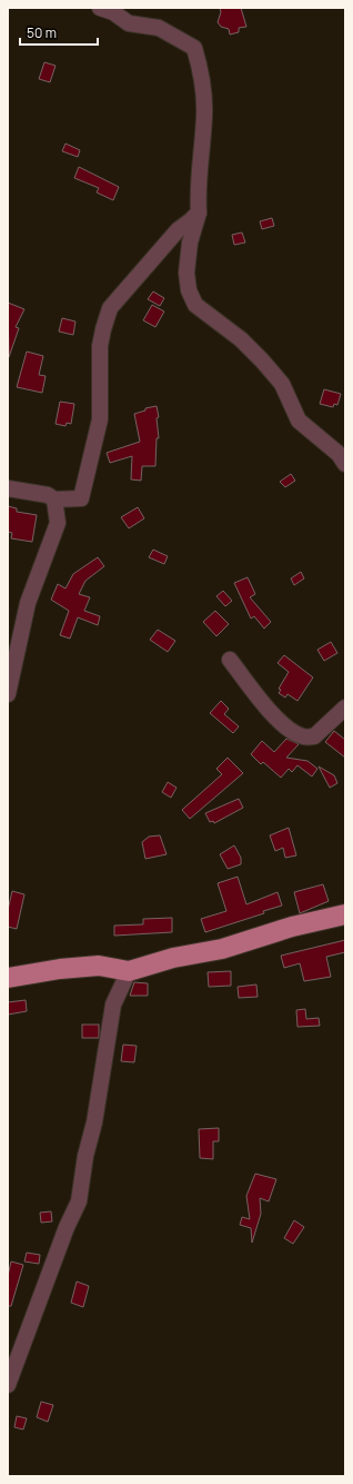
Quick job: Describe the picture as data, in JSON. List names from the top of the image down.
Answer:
{
  "scale_bar": "50 m"
}
